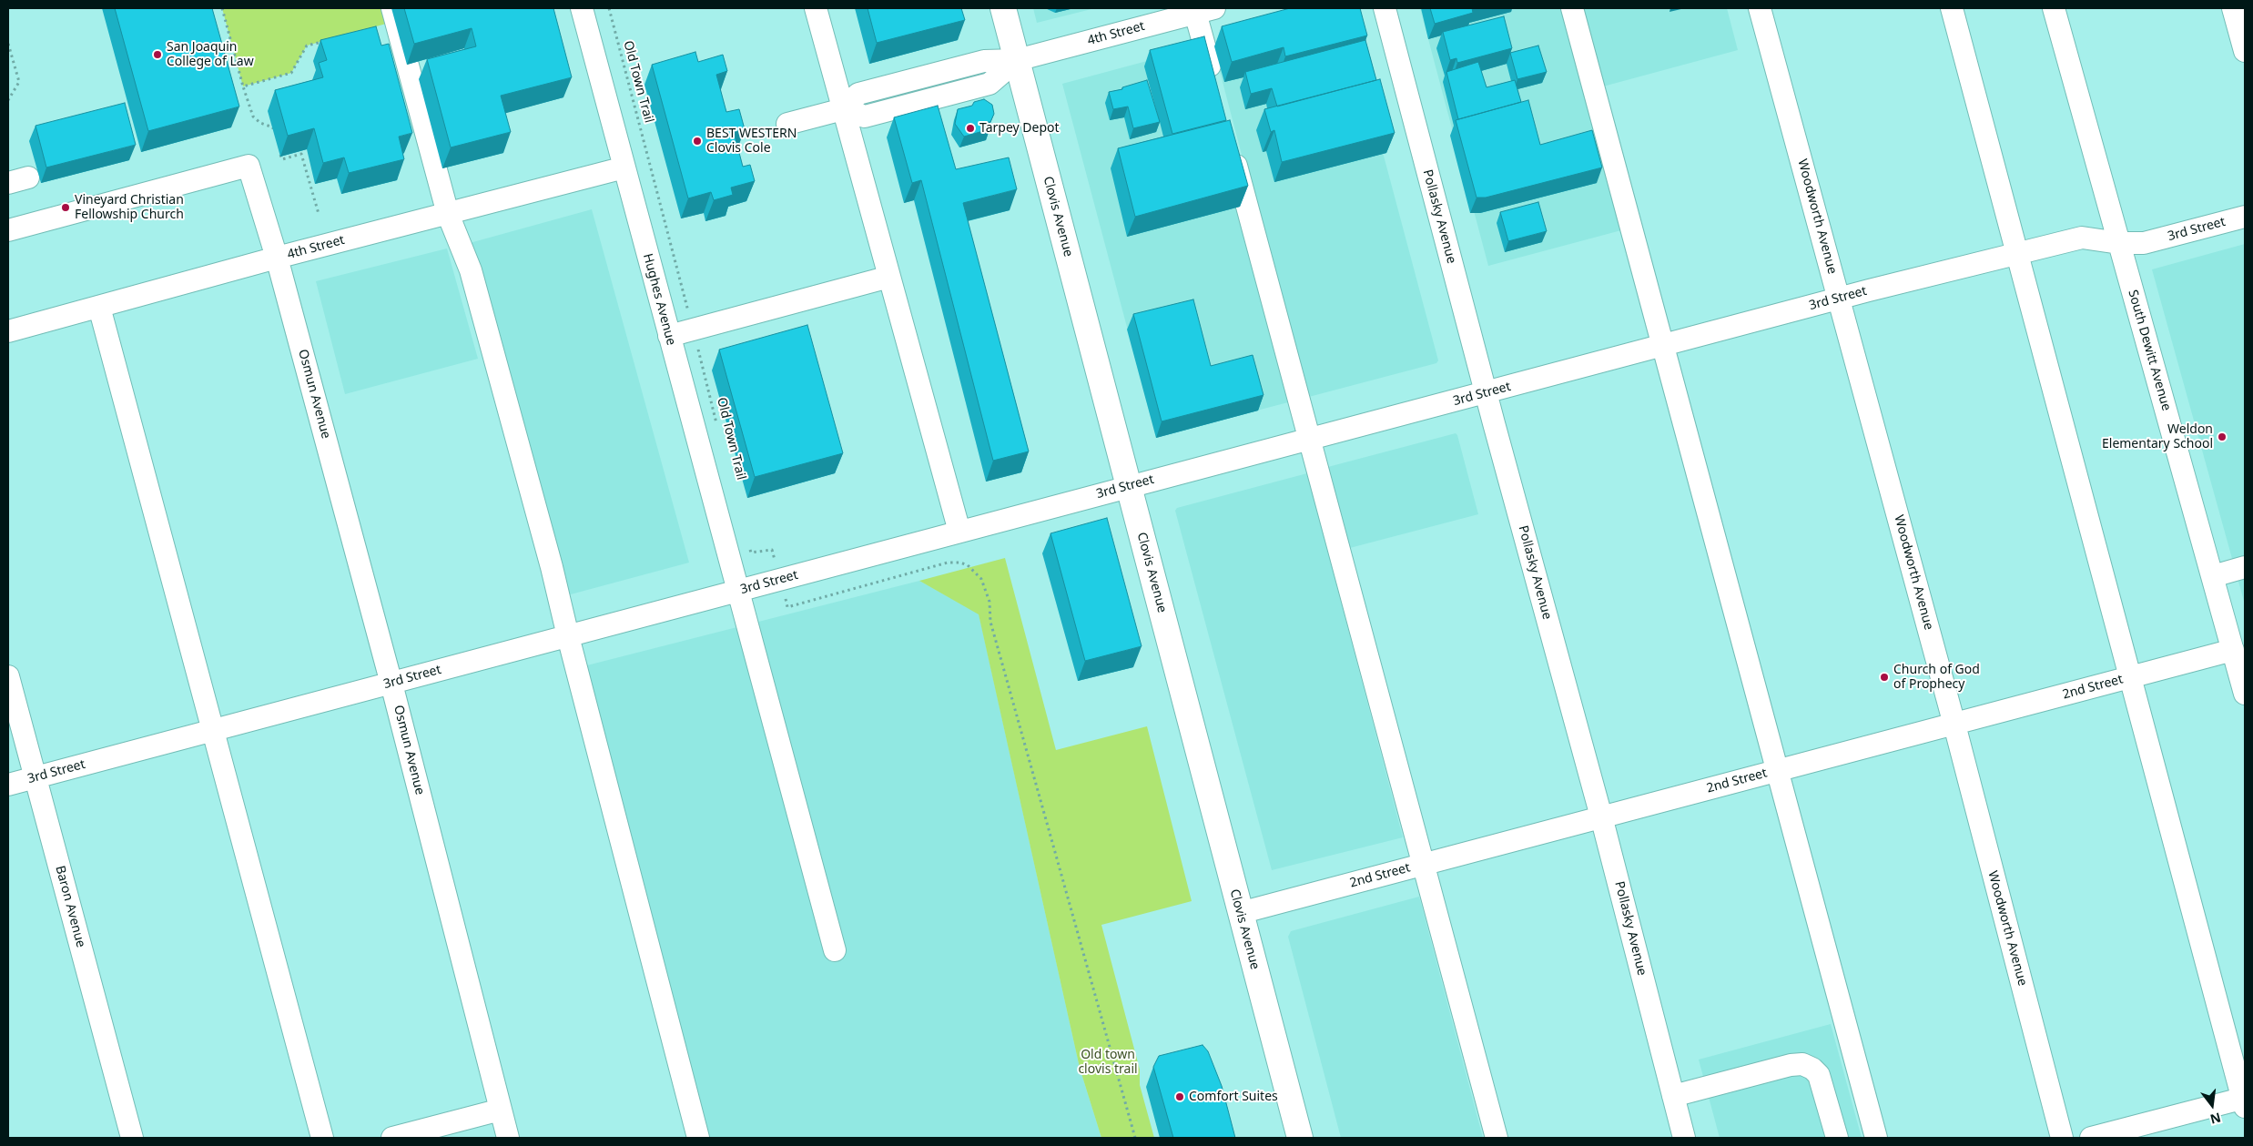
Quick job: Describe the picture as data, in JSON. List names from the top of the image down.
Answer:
{
  "streets": {
    "main road": ["Clovis Avenue"],
    "street": [
      "4th Street",
      "Pollasky Avenue",
      "Woodworth Avenue",
      "3rd Street",
      "Hughes Avenue",
      "South Dewitt Avenue",
      "Osmun Avenue",
      "2nd Street",
      "Baron Avenue"
    ],
    "path": ["Old Town Trail"]
  },
  "crossings": [
    ["4th Street", "Clovis Avenue"],
    ["4th Street", "Hughes Avenue"],
    ["4th Street", "Osmun Avenue"],
    ["Clovis Avenue", "3rd Street"],
    ["Clovis Avenue", "2nd Street"],
    ["Pollasky Avenue", "3rd Street"],
    ["Pollasky Avenue", "2nd Street"],
    ["Woodworth Avenue", "3rd Street"],
    ["Woodworth Avenue", "2nd Street"],
    ["3rd Street", "Hughes Avenue"],
    ["3rd Street", "South Dewitt Avenue"],
    ["3rd Street", "Osmun Avenue"],
    ["3rd Street", "Baron Avenue"],
    ["South Dewitt Avenue", "2nd Street"]
  ],
  "parks": ["Old town clovis trail"],
  "places": [
    "San Joaquin College of Law",
    "Tarpey Depot",
    "BEST WESTERN Clovis Cole",
    "Vineyard Christian Fellowship Church",
    "Weldon Elementary School",
    "Church of God of Prophecy",
    "Comfort Suites"
  ],
  "north": "bottom"
}
